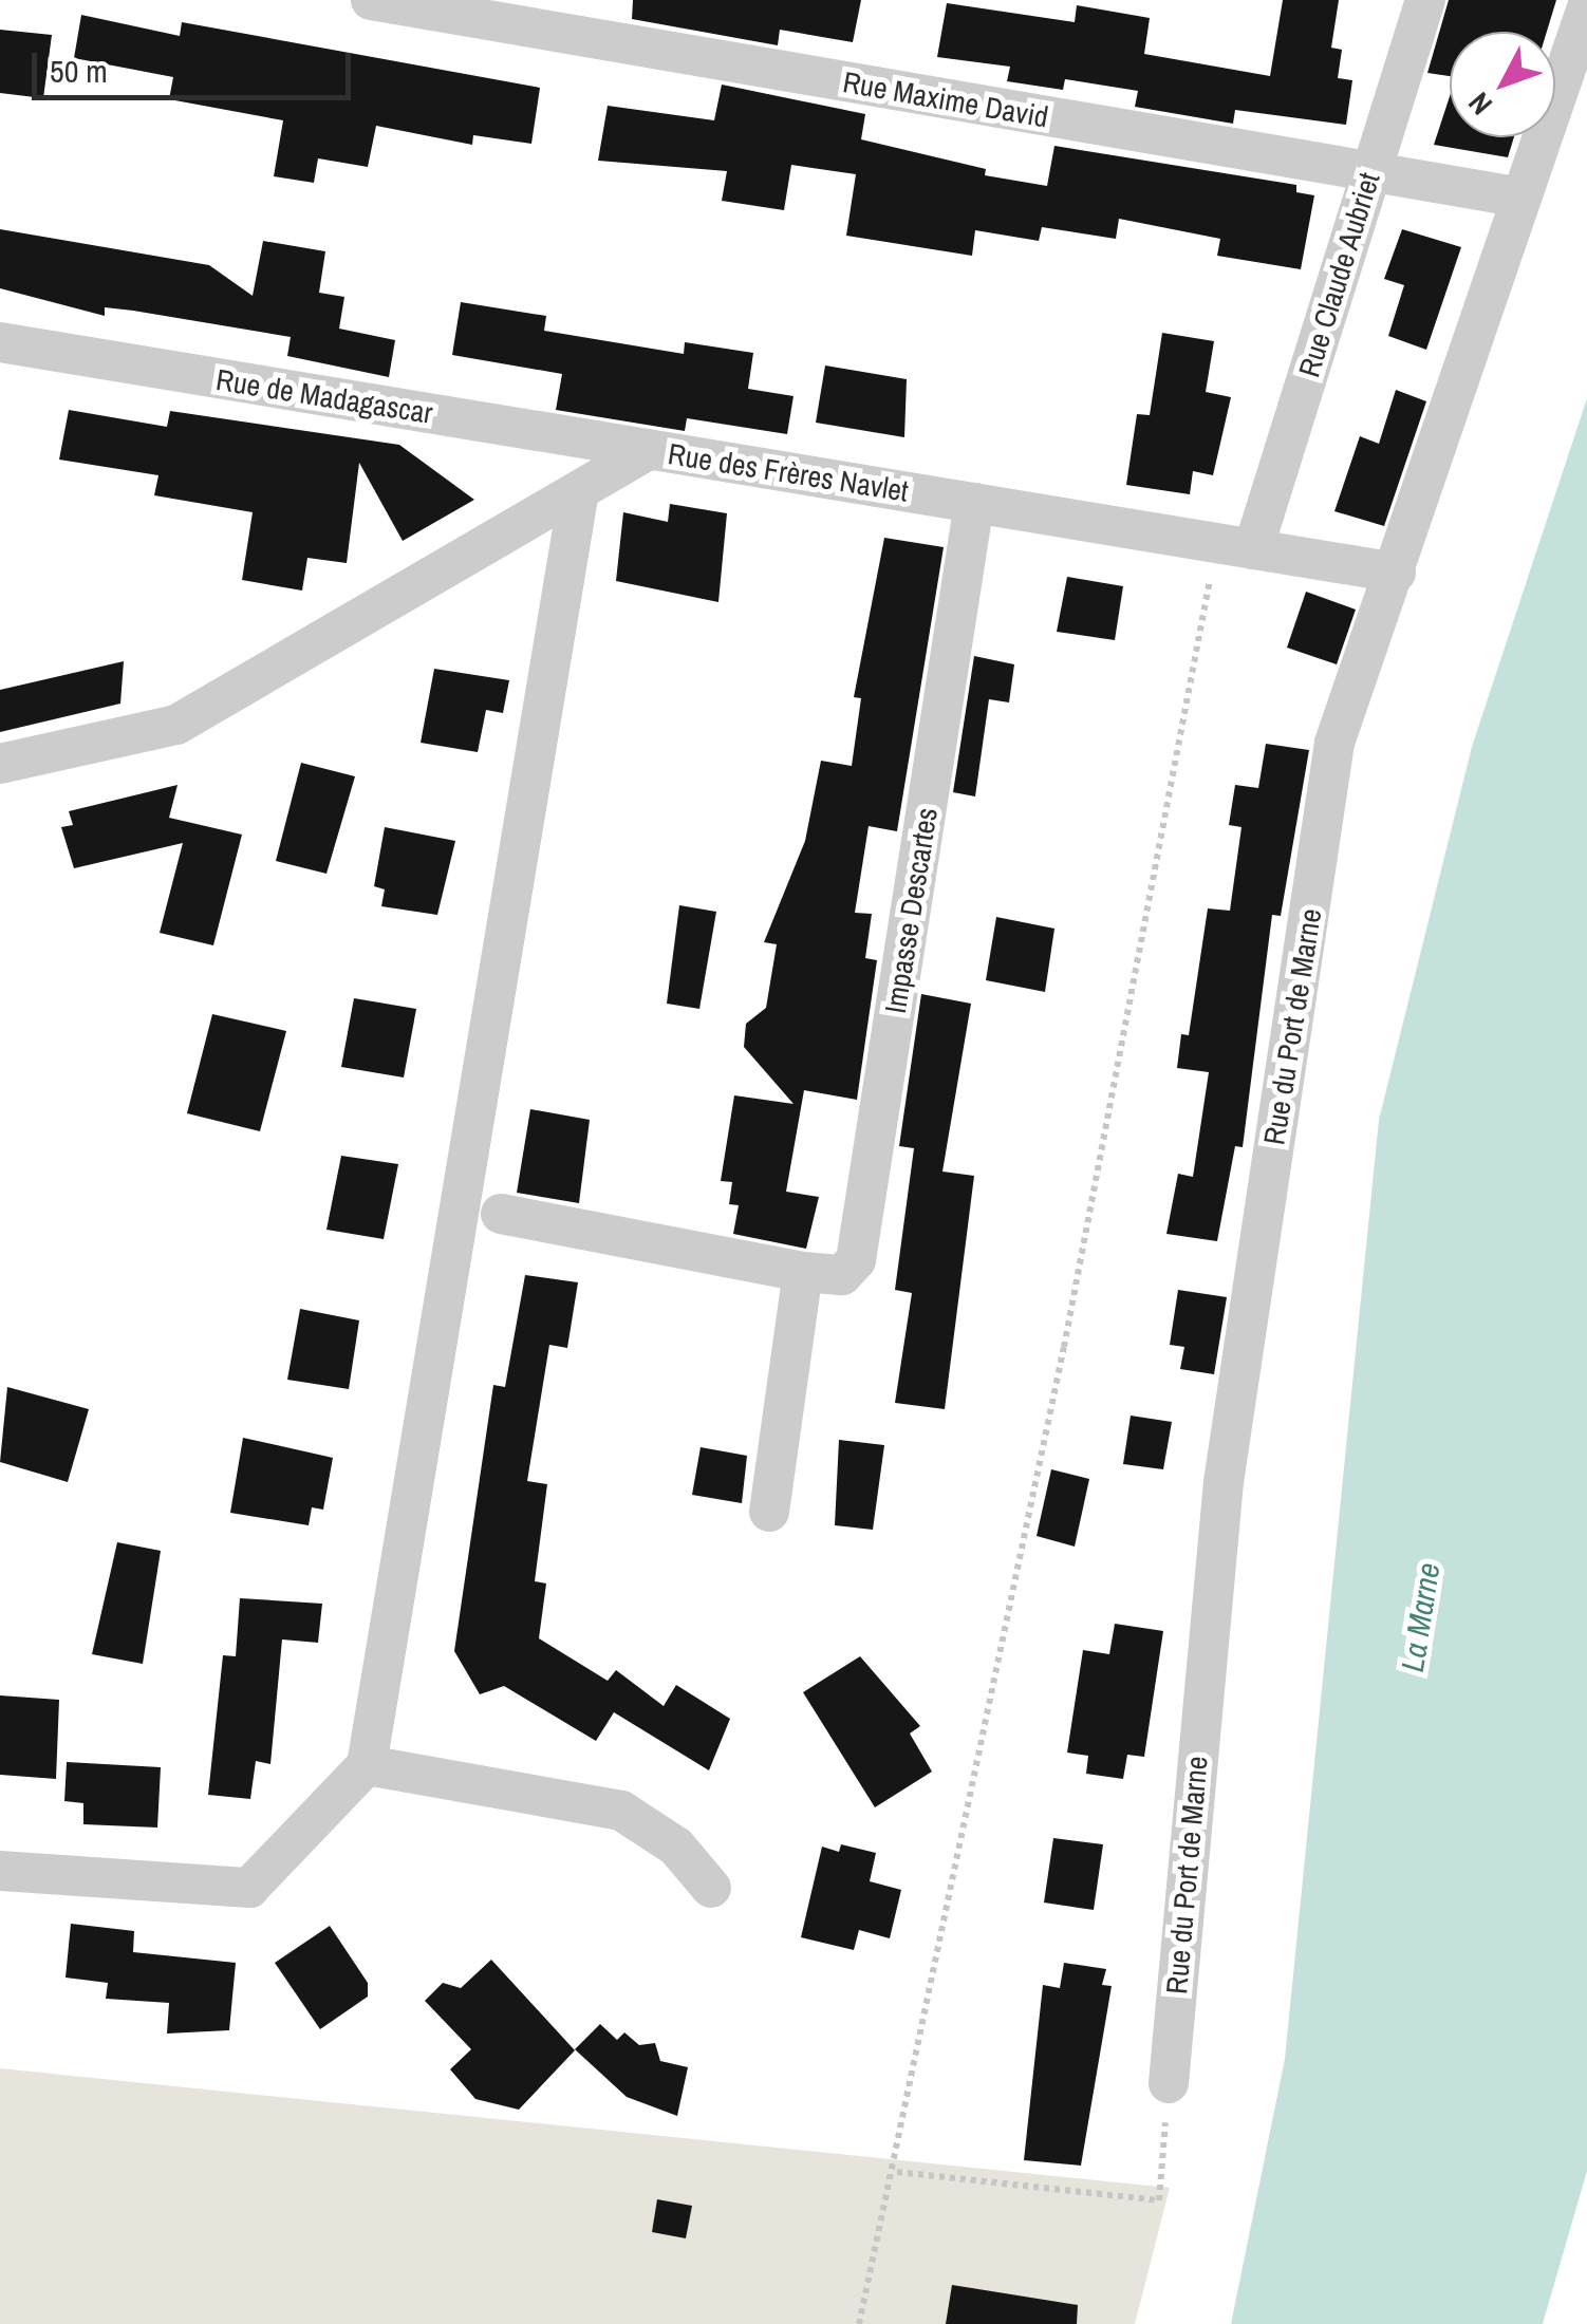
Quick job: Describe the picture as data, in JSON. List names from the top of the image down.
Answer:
{
  "streets": {
    "street": [
      "Rue Maxime David",
      "Rue Claude Aubriet",
      "Rue de Madagascar",
      "Rue des Frères Navlet",
      "Impasse Descartes",
      "Rue du Port de Marne"
    ]
  },
  "crossings": [
    ["Rue Maxime David", "Rue Claude Aubriet"],
    ["Rue Maxime David", "Rue du Port de Marne"],
    ["Rue Claude Aubriet", "Rue des Frères Navlet"],
    ["Rue de Madagascar", "Rue des Frères Navlet"],
    ["Rue des Frères Navlet", "Impasse Descartes"],
    ["Rue des Frères Navlet", "Rue du Port de Marne"]
  ],
  "water": ["La Marne"],
  "scale_bar": "50 m",
  "north": "bottom left"
}
